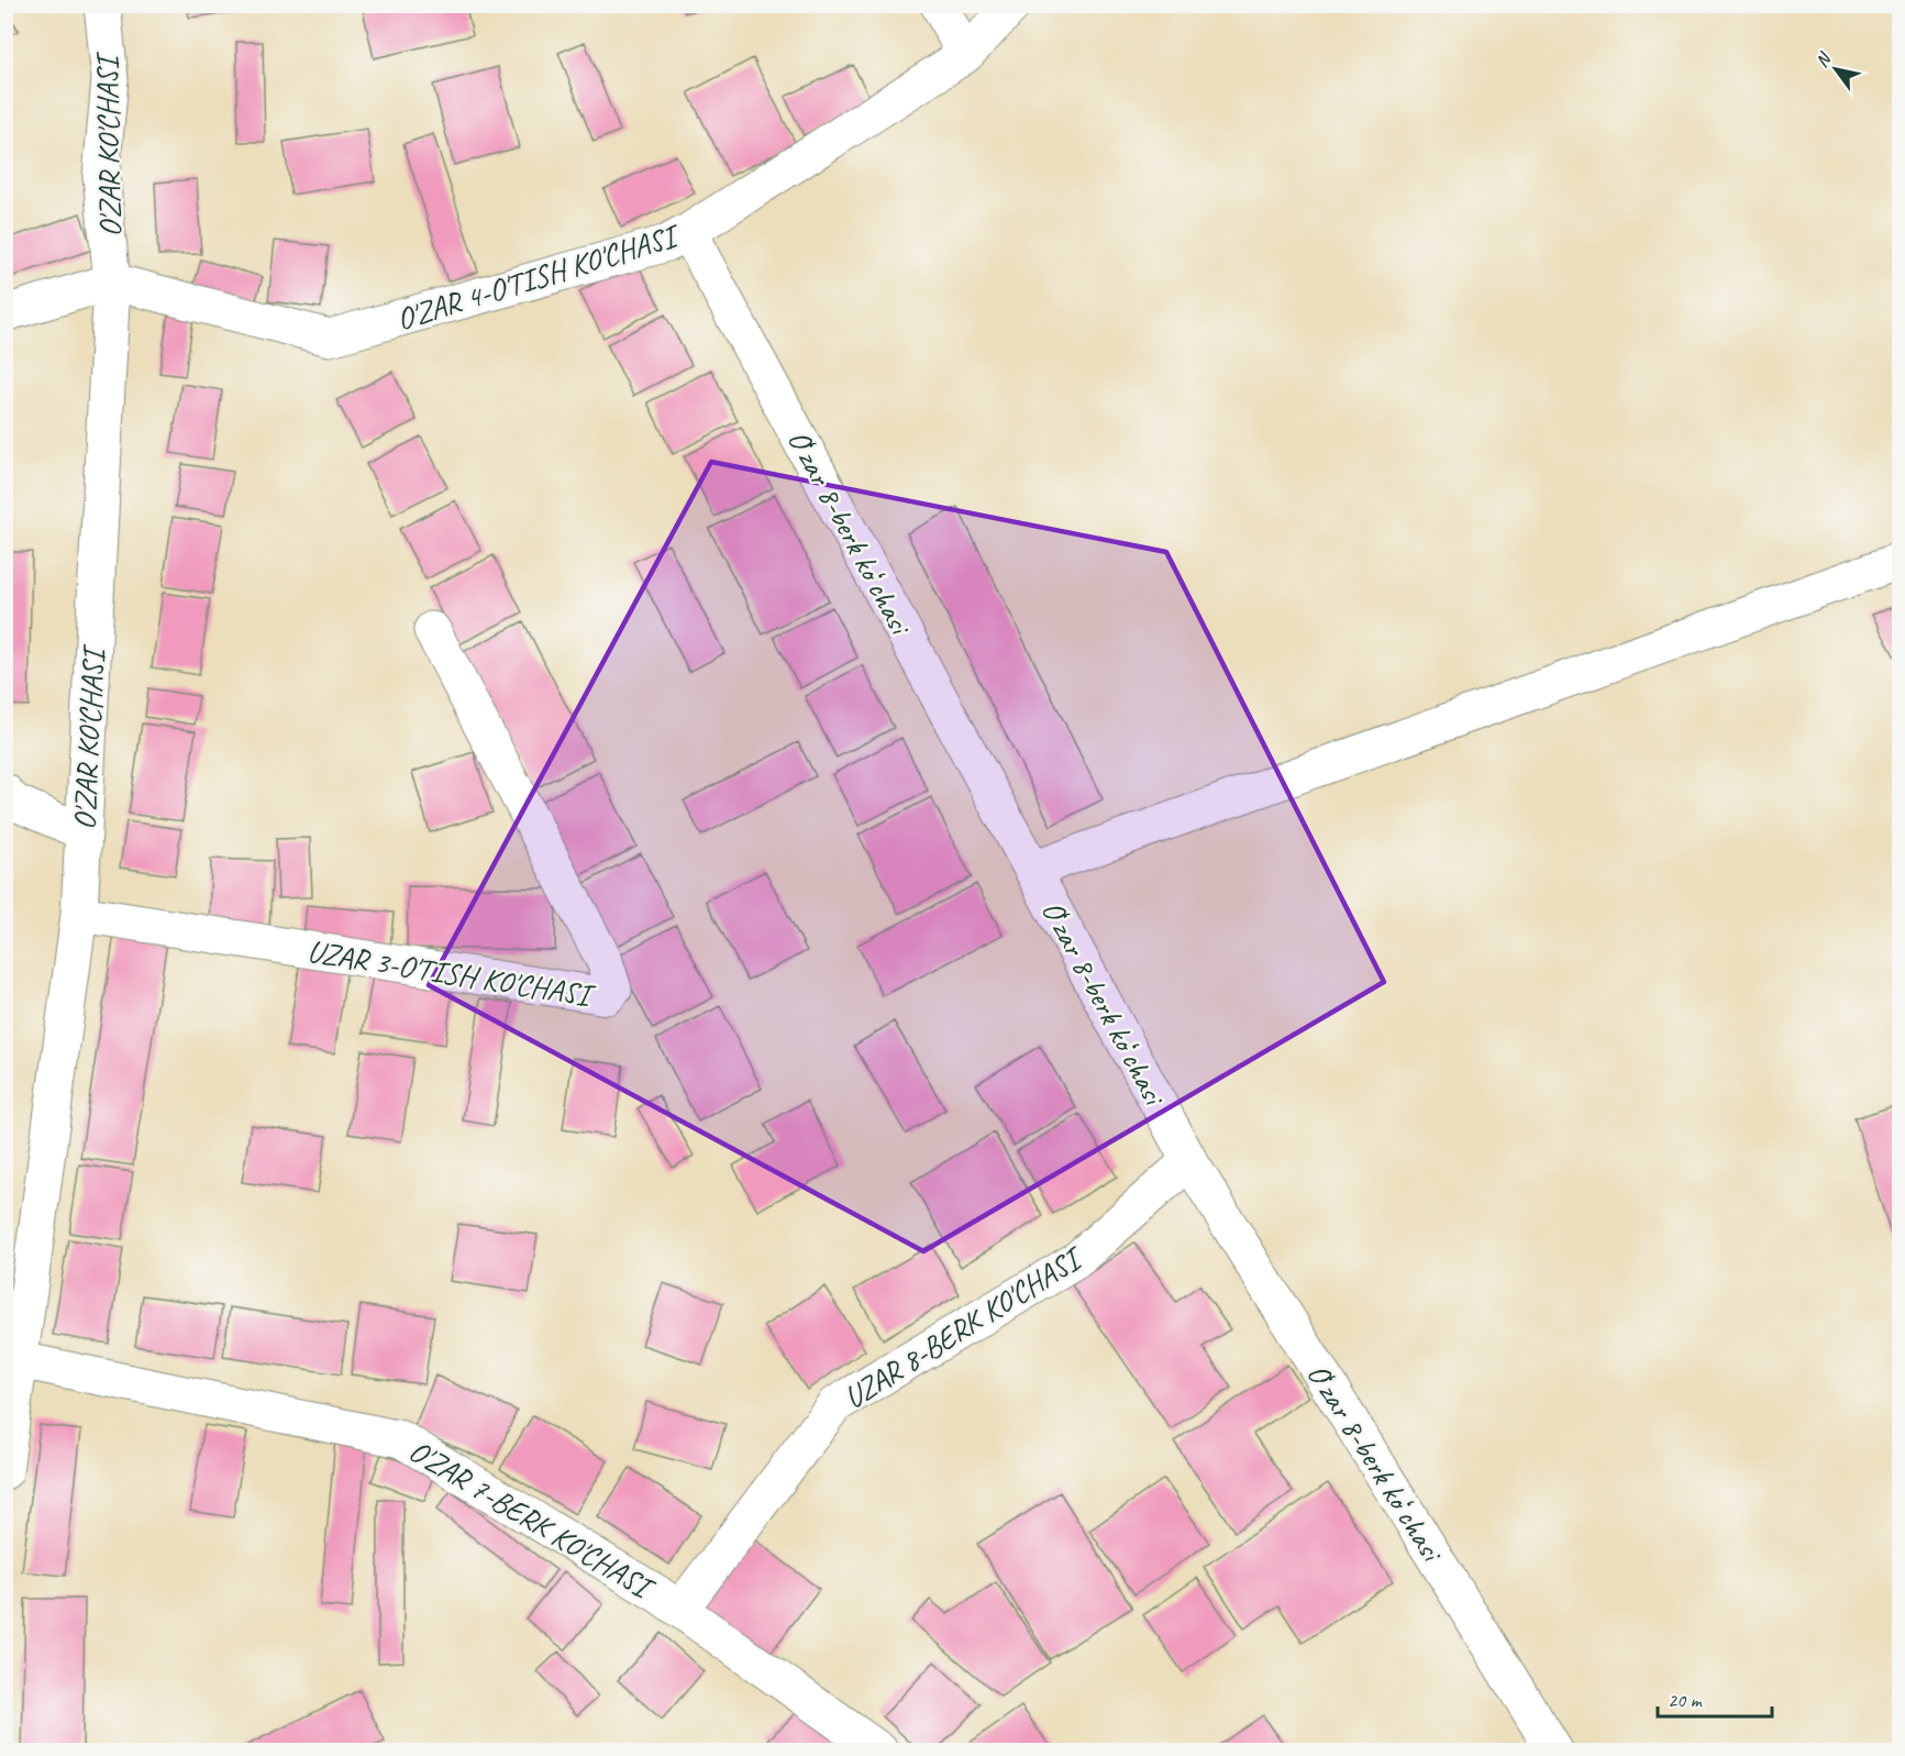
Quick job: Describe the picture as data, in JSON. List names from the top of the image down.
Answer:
{
  "streets": {
    "street": [
      "O'ZAR KO'CHASI",
      "O'ZAR 4-O'TISH KO'CHASI",
      "Oʻzar 8-berk koʻchasi",
      "UZAR 3-O'TISH KO'CHASI",
      "UZAR 8-BERK KO'CHASI",
      "O'ZAR 7-BERK KO'CHASI"
    ]
  },
  "crossings": [
    ["O'ZAR KO'CHASI", "O'ZAR 4-O'TISH KO'CHASI"],
    ["O'ZAR KO'CHASI", "UZAR 3-O'TISH KO'CHASI"],
    ["O'ZAR KO'CHASI", "O'ZAR 7-BERK KO'CHASI"],
    ["O'ZAR 4-O'TISH KO'CHASI", "Oʻzar 8-berk koʻchasi"],
    ["Oʻzar 8-berk koʻchasi", "UZAR 8-BERK KO'CHASI"],
    ["UZAR 8-BERK KO'CHASI", "O'ZAR 7-BERK KO'CHASI"]
  ],
  "scale_bar": "20 m",
  "north": "top left"
}
